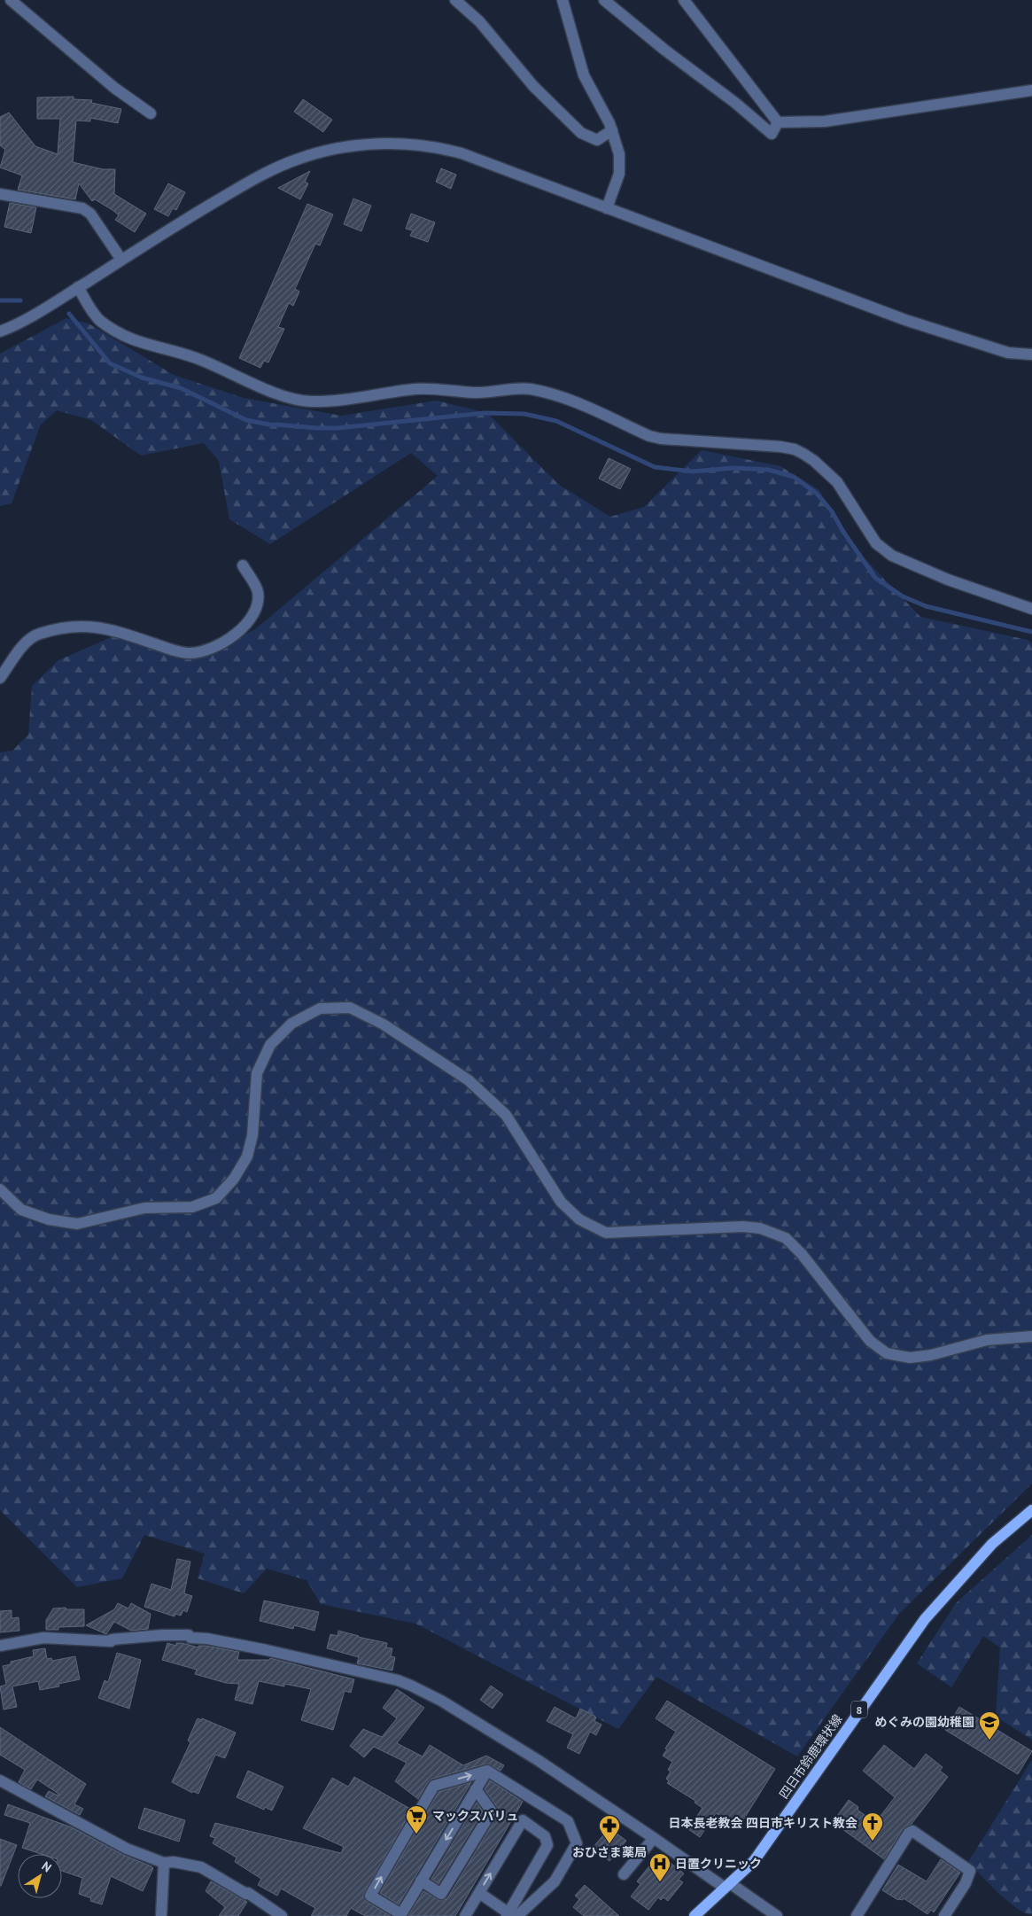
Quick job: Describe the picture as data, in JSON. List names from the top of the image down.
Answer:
{
  "streets": {
    "main road": ["8", "四日市鈴鹿環状線"]
  },
  "places": {
    "school or university": ["めぐみの園幼稚園"],
    "supermarket": ["マックスバリュ"],
    "church": ["日本長老教会 四日市キリスト教会"],
    "pharmacy": ["おひさま薬局"],
    "hospital": ["日置クリニック"]
  },
  "north": "top right"
}
